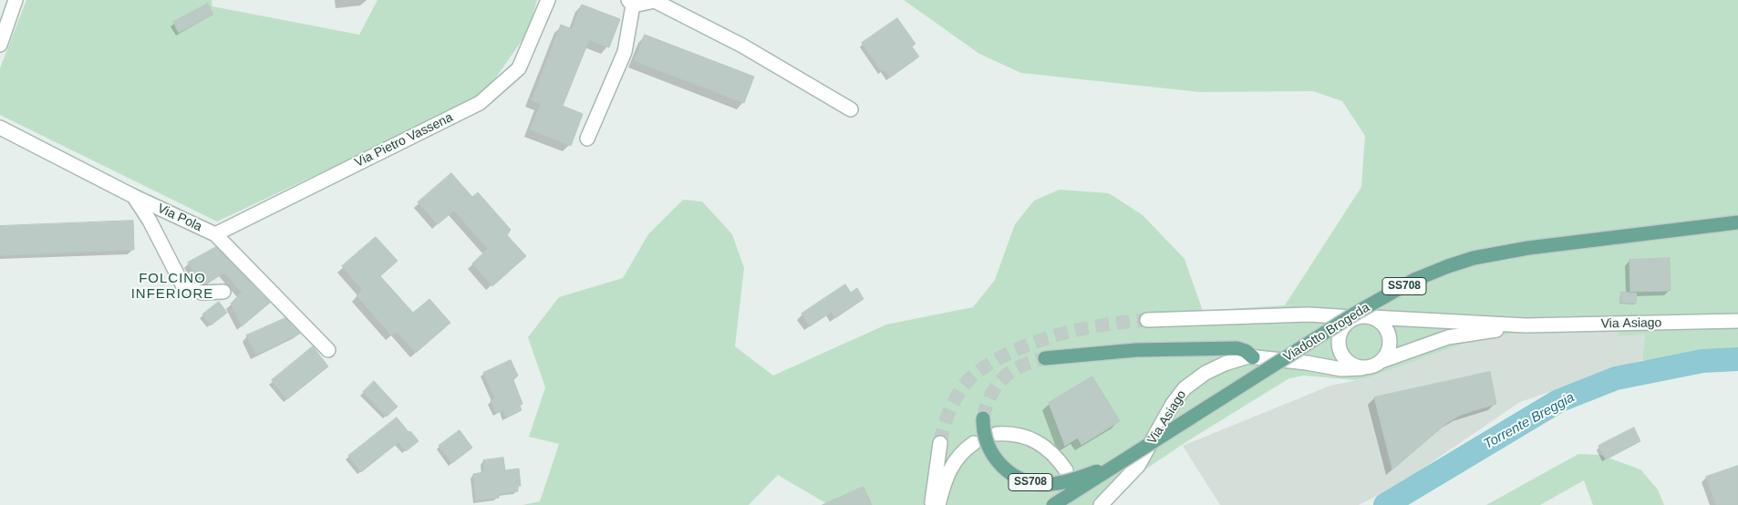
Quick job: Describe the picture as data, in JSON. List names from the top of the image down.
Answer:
{
  "streets": {
    "main road": ["SS708", "Viadotto Brogeda"],
    "street": ["Via Pietro Vassena", "Via Pola", "Via Asiago"]
  },
  "crossings": [
    ["Via Pietro Vassena", "Via Pola"],
    ["SS708", "Viadotto Brogeda"]
  ],
  "districts": ["FOLCINO INFERIORE"],
  "water": ["Torrente Breggia"]
}
